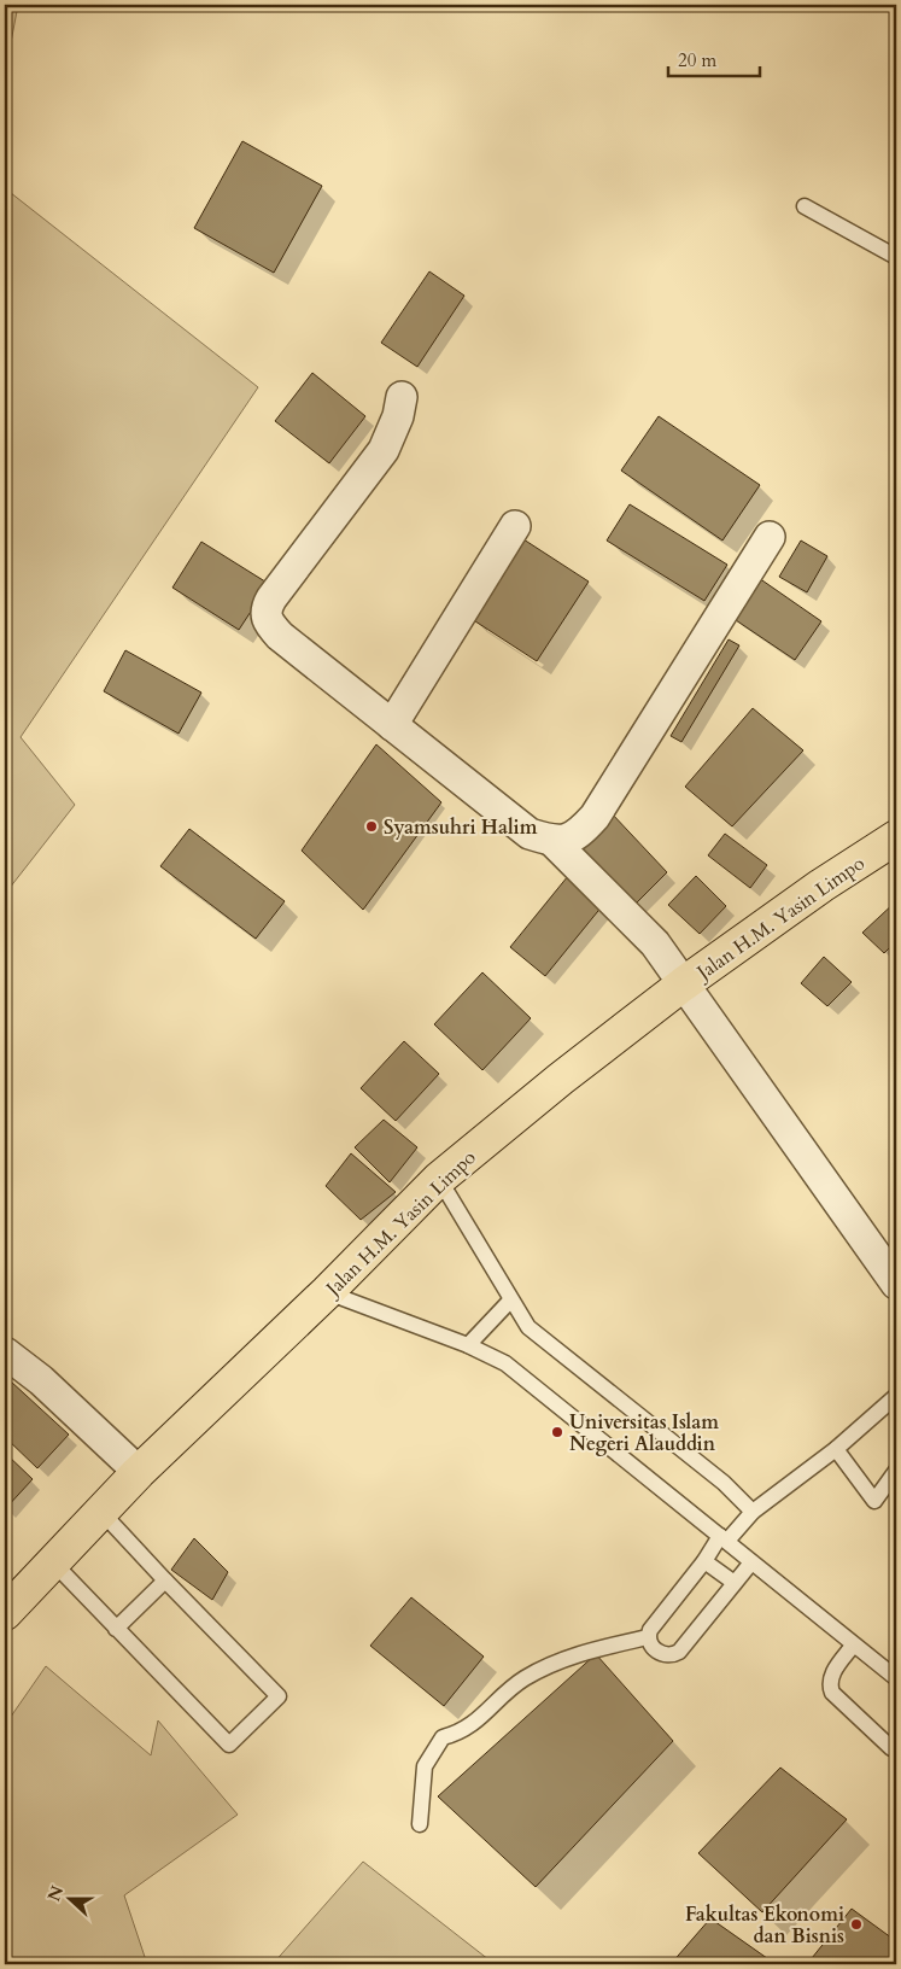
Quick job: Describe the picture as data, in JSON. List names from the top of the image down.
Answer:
{
  "streets": {
    "main road": ["Jalan H.M. Yasin Limpo"]
  },
  "places": ["Syamsuhri Halim", "Universitas Islam Negeri Alauddin", "Fakultas Ekonomi dan Bisnis"],
  "scale_bar": "20 m",
  "north": "left"
}
